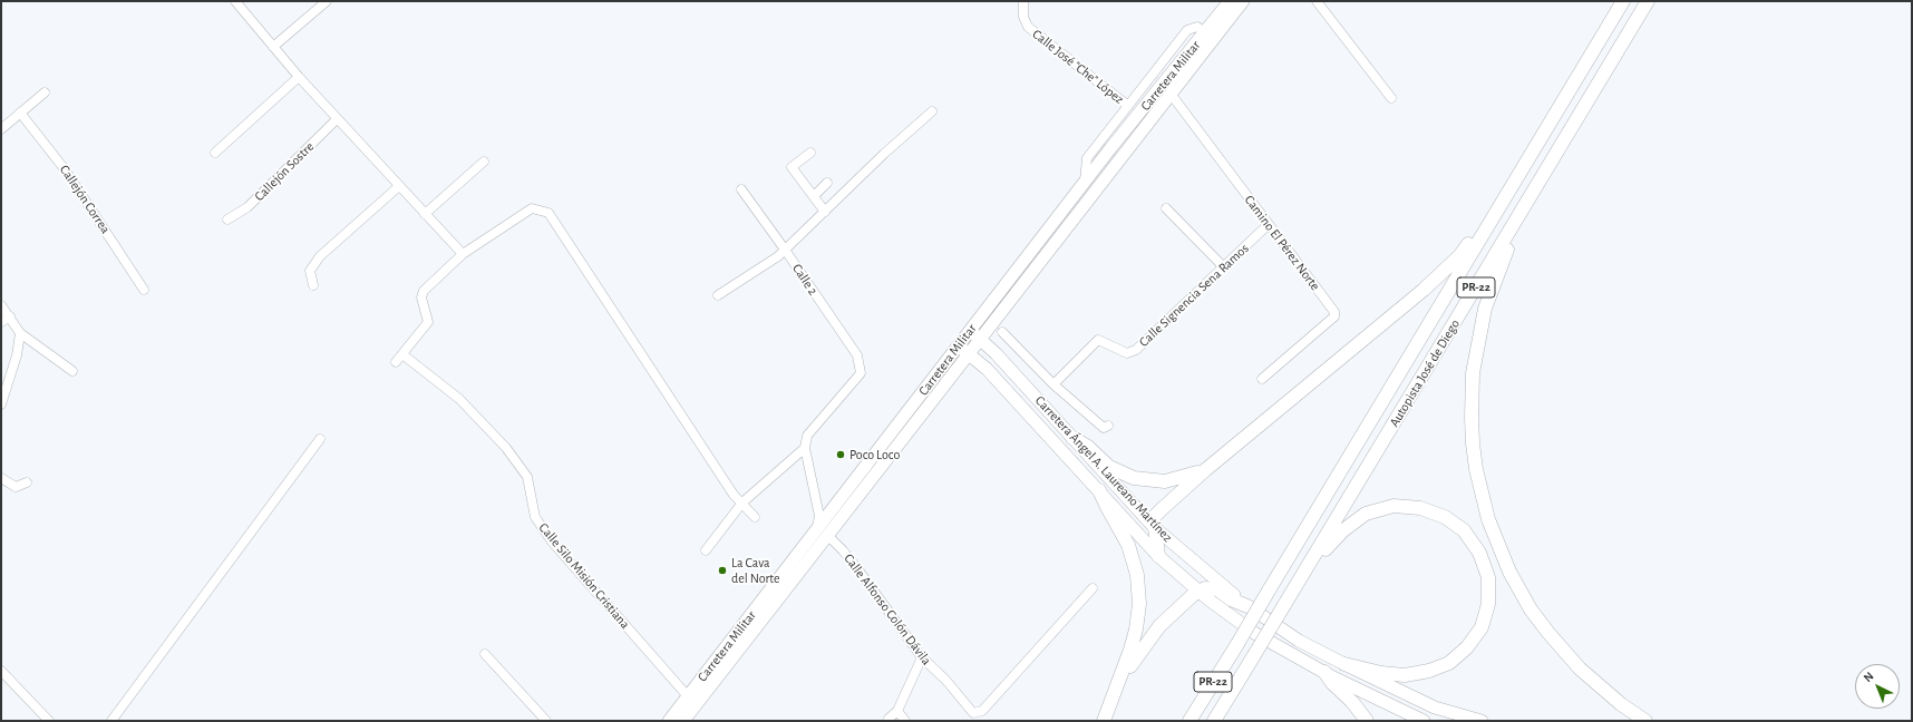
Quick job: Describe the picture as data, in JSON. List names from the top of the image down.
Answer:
{
  "streets": {
    "highway": ["PR-22", "Autopista José de Diego"],
    "main road": ["Carretera Militar", "Carretera Ángel A. Laureano Martínez"],
    "street": [
      "Calle José \"Che\" López",
      "Callejón Sostre",
      "Callejón Correa",
      "Camino El Pérez Norte",
      "Calle 2",
      "Calle Signencia Sena Ramos",
      "Calle Silo Misión Cristiana",
      "Calle Alfonso Colón Dávila"
    ]
  },
  "crossings": [
    ["Carretera Militar", "Camino El Pérez Norte"],
    ["Carretera Militar", "Carretera Ángel A. Laureano Martínez"],
    ["Carretera Militar", "Calle Silo Misión Cristiana"],
    ["Carretera Militar", "Calle Alfonso Colón Dávila"],
    ["Camino El Pérez Norte", "Calle Signencia Sena Ramos"]
  ],
  "places": ["Poco Loco", "La Cava del Norte"],
  "north": "top left"
}
